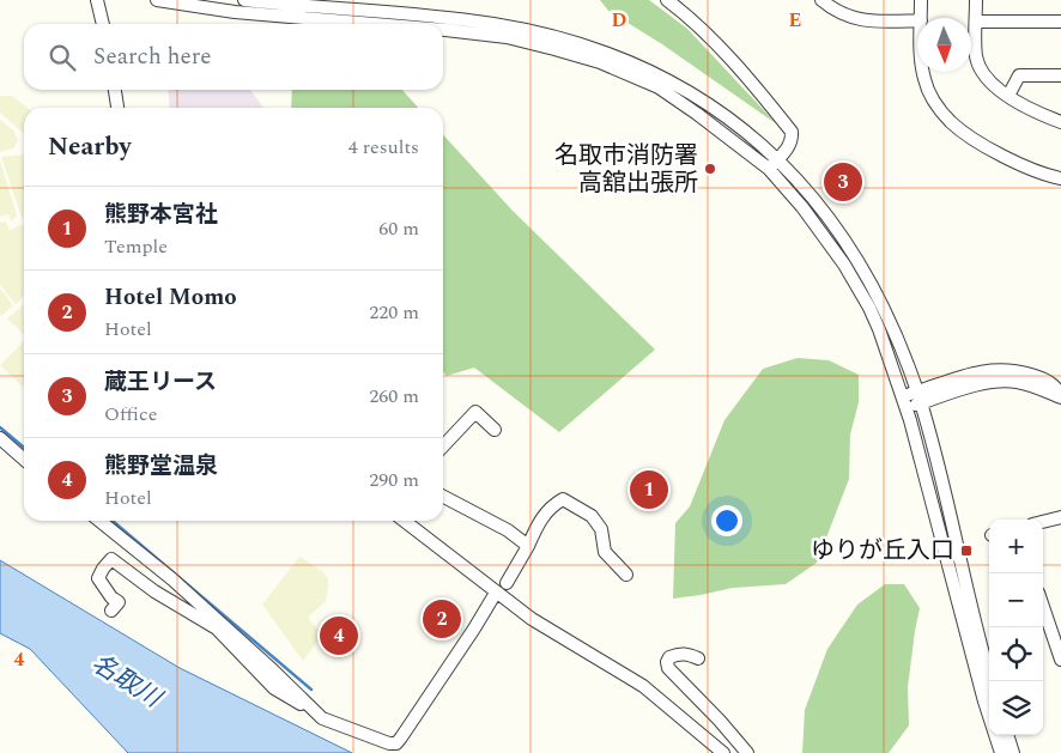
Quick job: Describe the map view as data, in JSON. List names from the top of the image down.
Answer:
{
  "water": ["名取川"],
  "places": {
    "other": ["名取市消防署 高舘出張所"],
    "transit": ["ゆりが丘入口"]
  },
  "north": "bottom",
  "page": {
    "search": "Search here",
    "heading": ["Nearby", "4 results"],
    "pins": [
      "3",
      "1",
      "2",
      "4"
    ],
    "list": [
      {
        "mark": "1",
        "name": "熊野本宮社",
        "note": "Temple",
        "value": "60 m"
      },
      {
        "mark": "2",
        "name": "Hotel Momo",
        "note": "Hotel",
        "value": "220 m"
      },
      {
        "mark": "3",
        "name": "蔵王リース",
        "note": "Office",
        "value": "260 m"
      },
      {
        "mark": "4",
        "name": "熊野堂温泉",
        "note": "Hotel",
        "value": "290 m"
      }
    ],
    "map_buttons": ["+", "−"]
  },
  "grid": {
    "columns": ["D", "E"],
    "rows": ["4"]
  }
}
